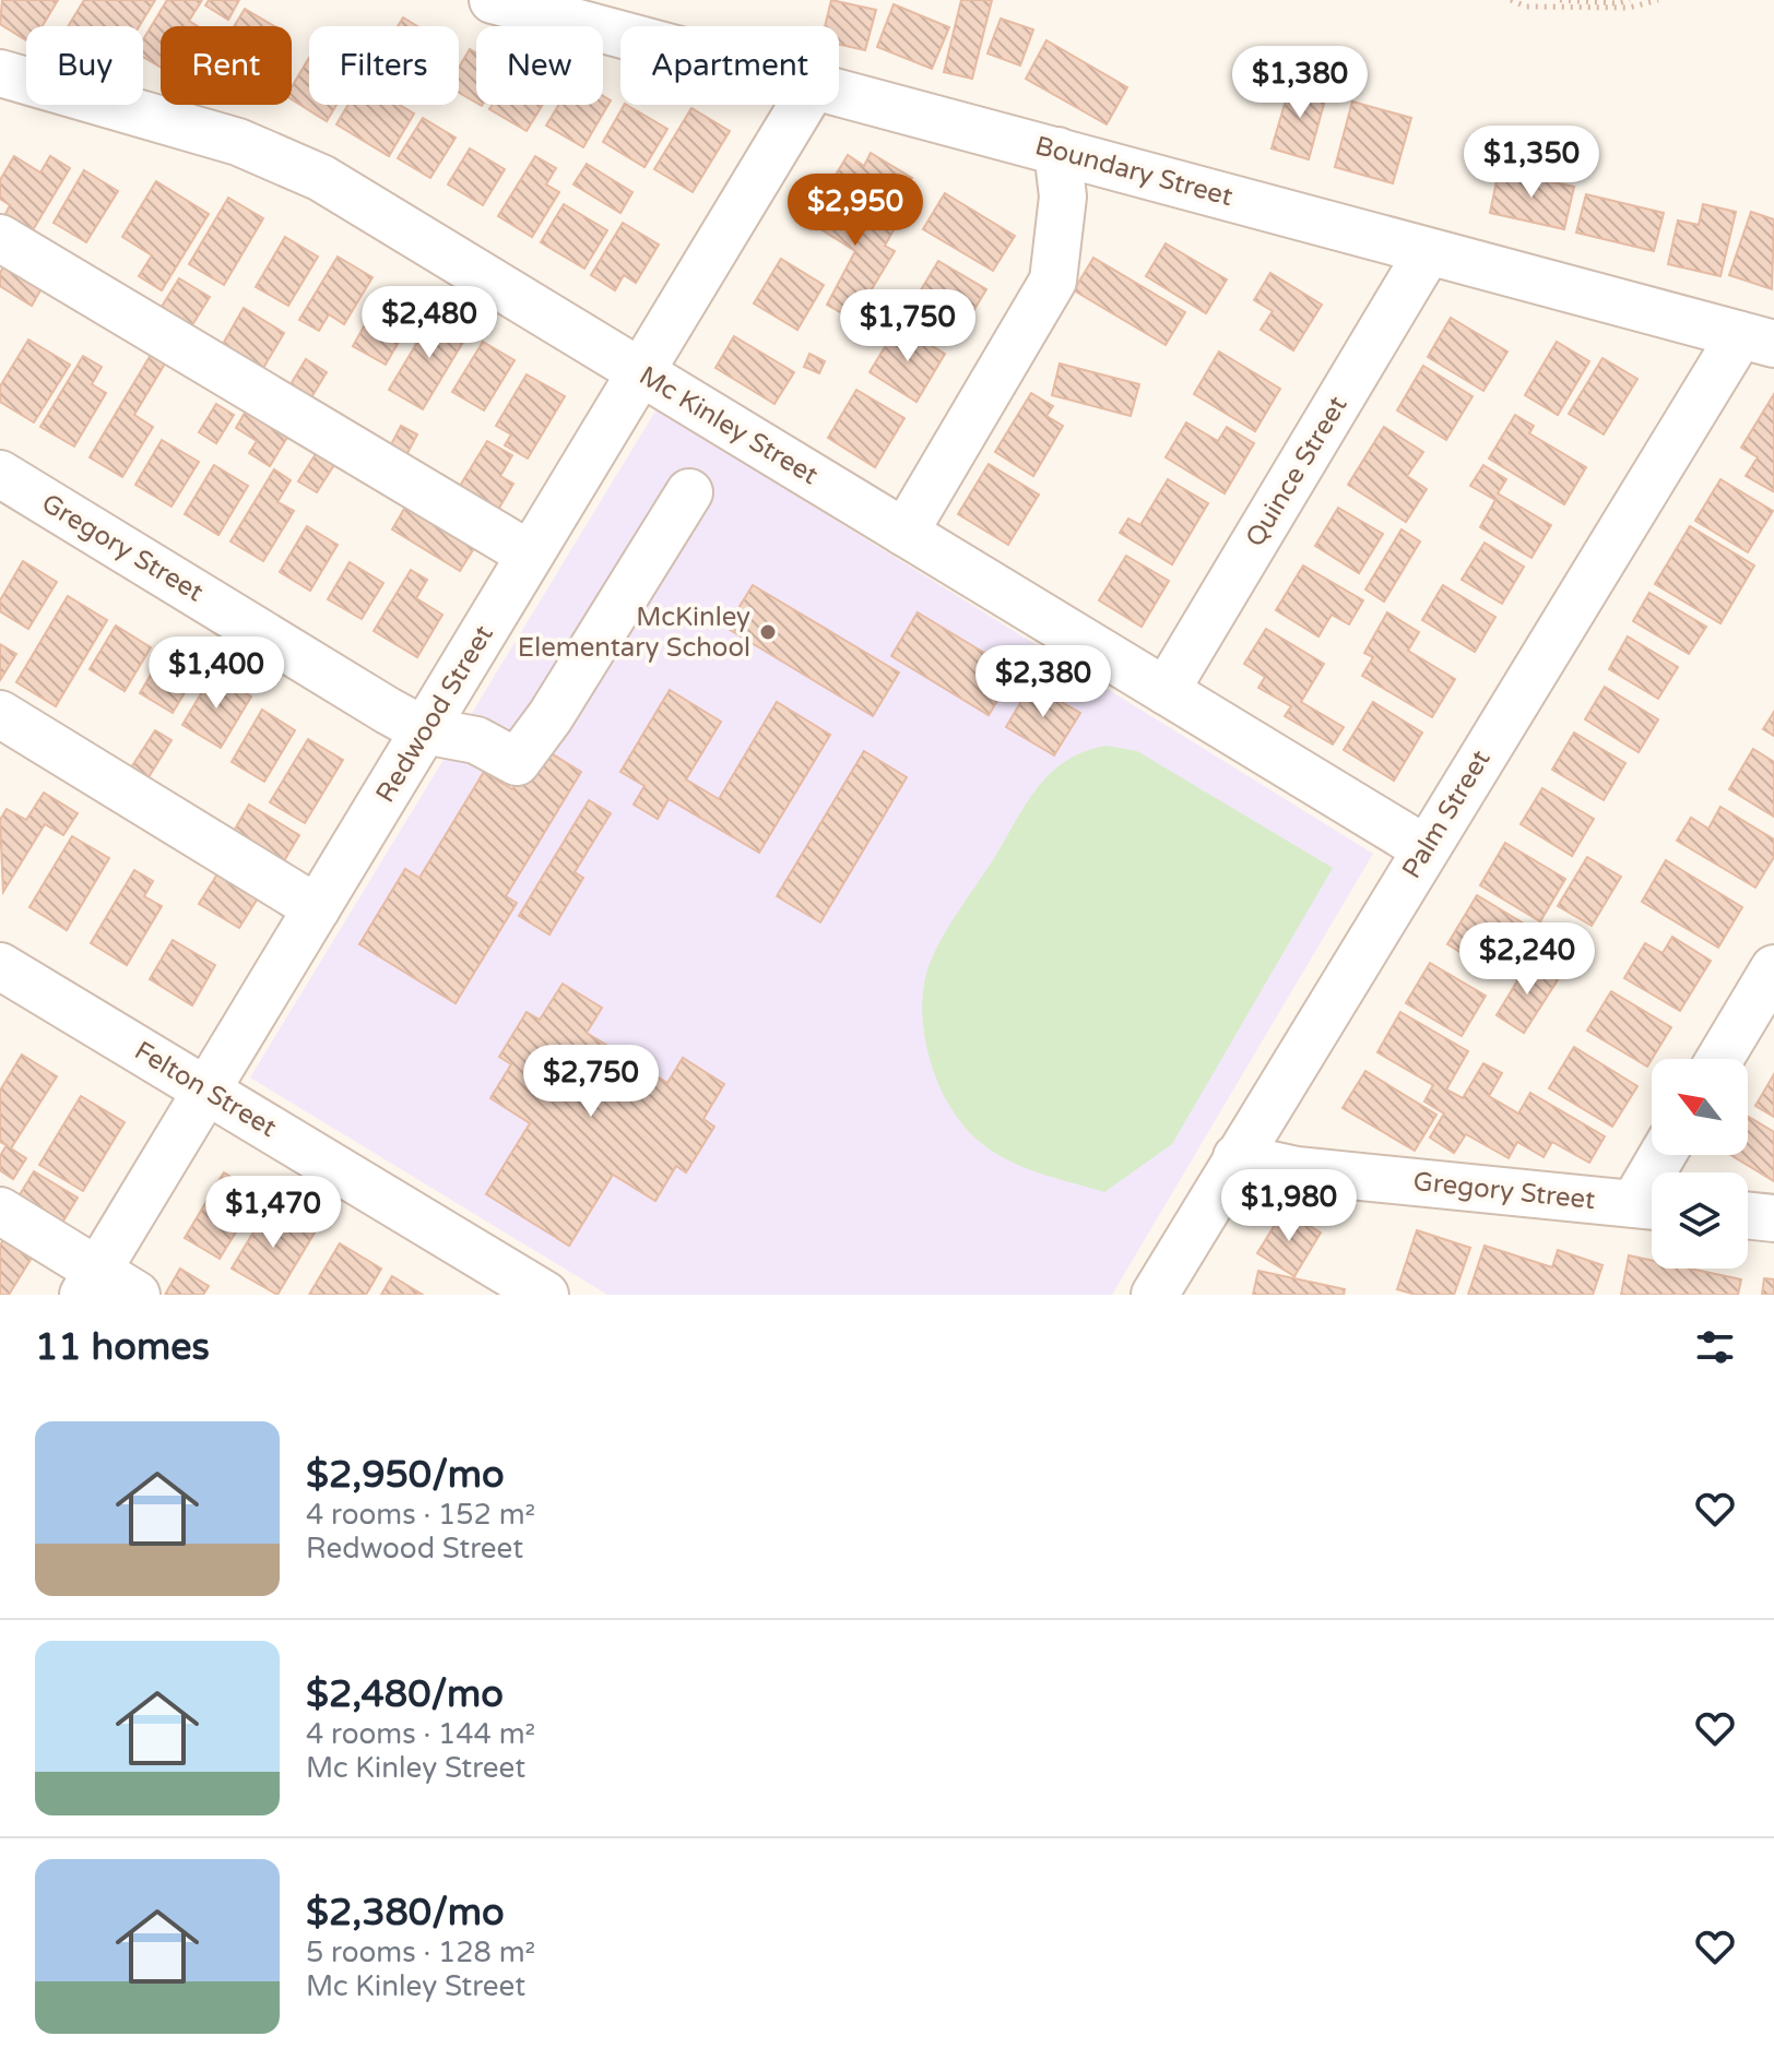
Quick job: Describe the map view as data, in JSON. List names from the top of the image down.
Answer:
{
  "streets": {
    "street": [
      "Boundary Street",
      "Mc Kinley Street",
      "Quince Street",
      "Gregory Street",
      "Redwood Street",
      "Palm Street",
      "Felton Street"
    ]
  },
  "crossings": [
    ["Boundary Street", "Quince Street"],
    ["Boundary Street", "Palm Street"],
    ["Mc Kinley Street", "Quince Street"],
    ["Mc Kinley Street", "Redwood Street"],
    ["Mc Kinley Street", "Palm Street"],
    ["Gregory Street", "Redwood Street"],
    ["Gregory Street", "Palm Street"],
    ["Redwood Street", "Felton Street"]
  ],
  "places": ["McKinley Elementary School"],
  "north": "top left",
  "page": {
    "chip": [
      "Buy",
      "Rent",
      "Filters",
      "New",
      "Apartment"
    ],
    "price": [
      "$1,380",
      "$1,350",
      "$2,950",
      "$2,480",
      "$1,750",
      "$1,400",
      "$2,380",
      "$2,240",
      "$2,750",
      "$1,980",
      "$1,470"
    ],
    "heading": "11 homes",
    "list": [
      {
        "name": "$2,950/mo",
        "note": "4 rooms · 152 m² · Redwood Street"
      },
      {
        "name": "$2,480/mo",
        "note": "4 rooms · 144 m² · Mc Kinley Street"
      },
      {
        "name": "$2,380/mo",
        "note": "5 rooms · 128 m² · Mc Kinley Street"
      }
    ]
  }
}
